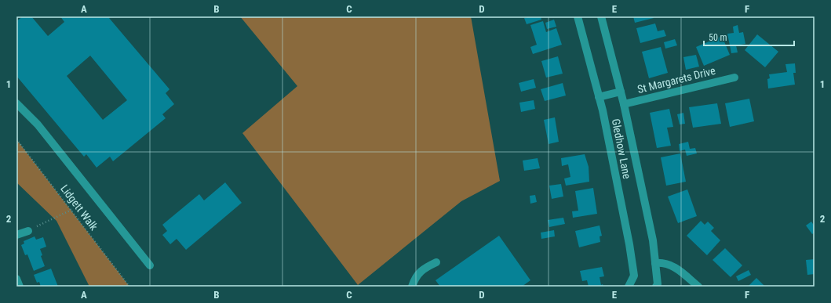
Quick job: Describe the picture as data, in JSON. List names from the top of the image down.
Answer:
{
  "streets": {
    "street": ["St Margarets Drive", "Gledhow Lane"],
    "path": ["Lidgett Walk"]
  },
  "crossings": [
    ["St Margarets Drive", "Gledhow Lane"]
  ],
  "scale_bar": "50 m",
  "grid": {
    "columns": [
      "A",
      "B",
      "C",
      "D",
      "E",
      "F"
    ],
    "rows": ["1", "2"]
  }
}
